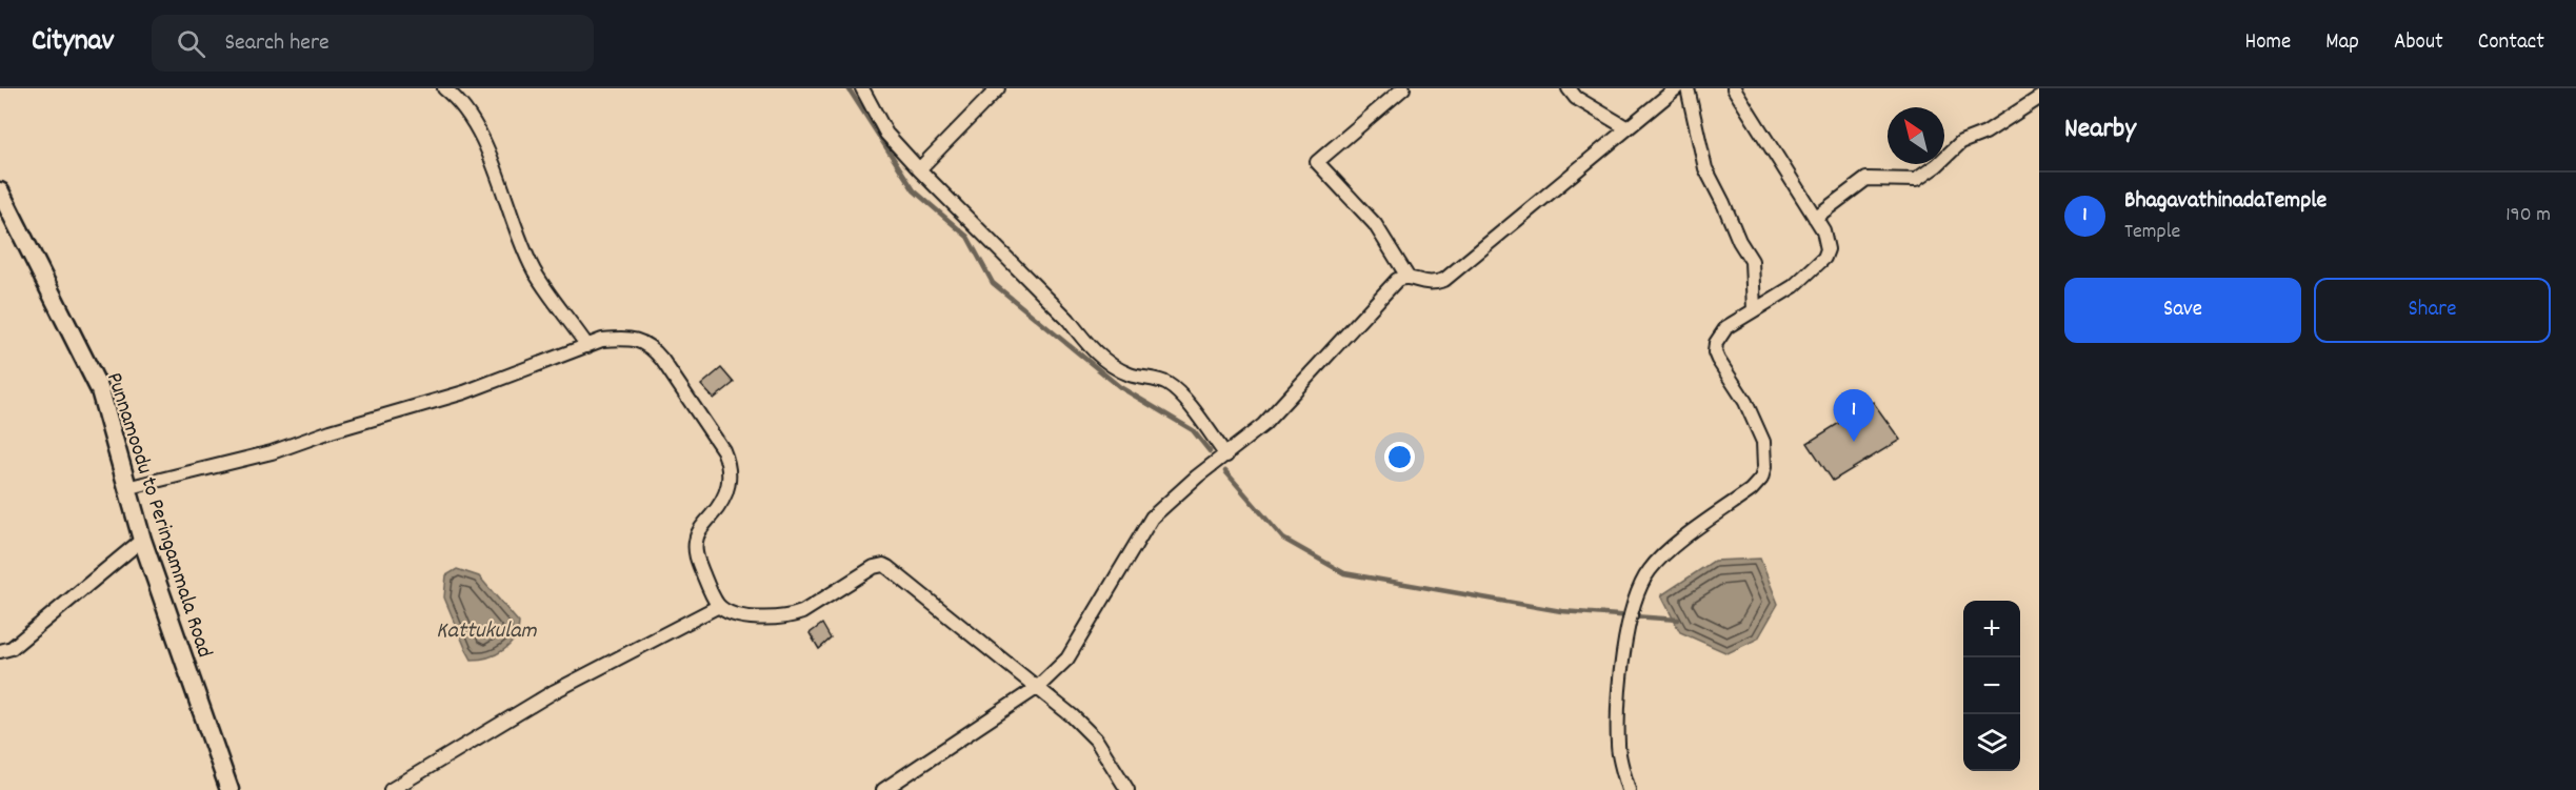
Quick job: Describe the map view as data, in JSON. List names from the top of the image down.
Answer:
{
  "streets": {
    "main road": ["Punnamoodu to Peringammala Road"]
  },
  "water": ["Kattukulam"],
  "north": "top left",
  "page": {
    "header": "Citynav",
    "search": "Search here",
    "nav": [
      "Home",
      "Map",
      "About",
      "Contact"
    ],
    "heading": "Nearby",
    "list": [
      {
        "mark": "1",
        "name": "BhagavathinadaTemple",
        "note": "Temple",
        "value": "190 m"
      }
    ],
    "buttons": ["Save", "Share"],
    "pins": "1",
    "map_buttons": ["+", "−"]
  }
}
